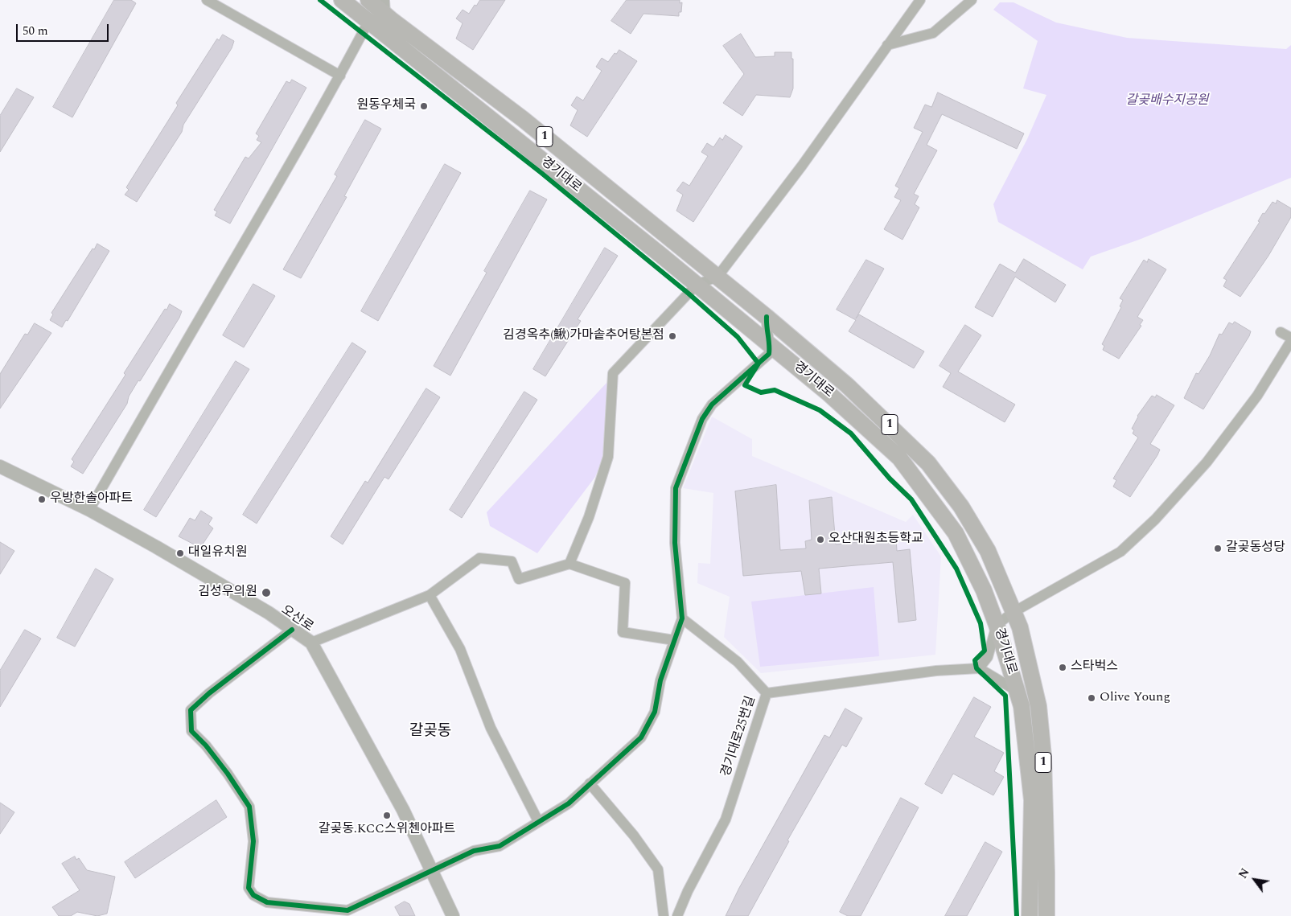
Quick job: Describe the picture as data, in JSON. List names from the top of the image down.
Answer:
{
  "streets": {
    "main road": ["1", "경기대로"],
    "street": ["오산로", "경기대로25번길"]
  },
  "districts": ["갈곶동"],
  "parks": ["갈곶배수지공원"],
  "places": [
    "원동우체국",
    "김경옥추(鰍)가마솥추어탕본점",
    "우방한솔아파트",
    "오산대원초등학교",
    "갈곶동성당",
    "대일유치원",
    "김성우의원",
    "스타벅스",
    "Olive Young",
    "갈곶동.KCC스위첸아파트"
  ],
  "scale_bar": "50 m",
  "north": "top left"
}
